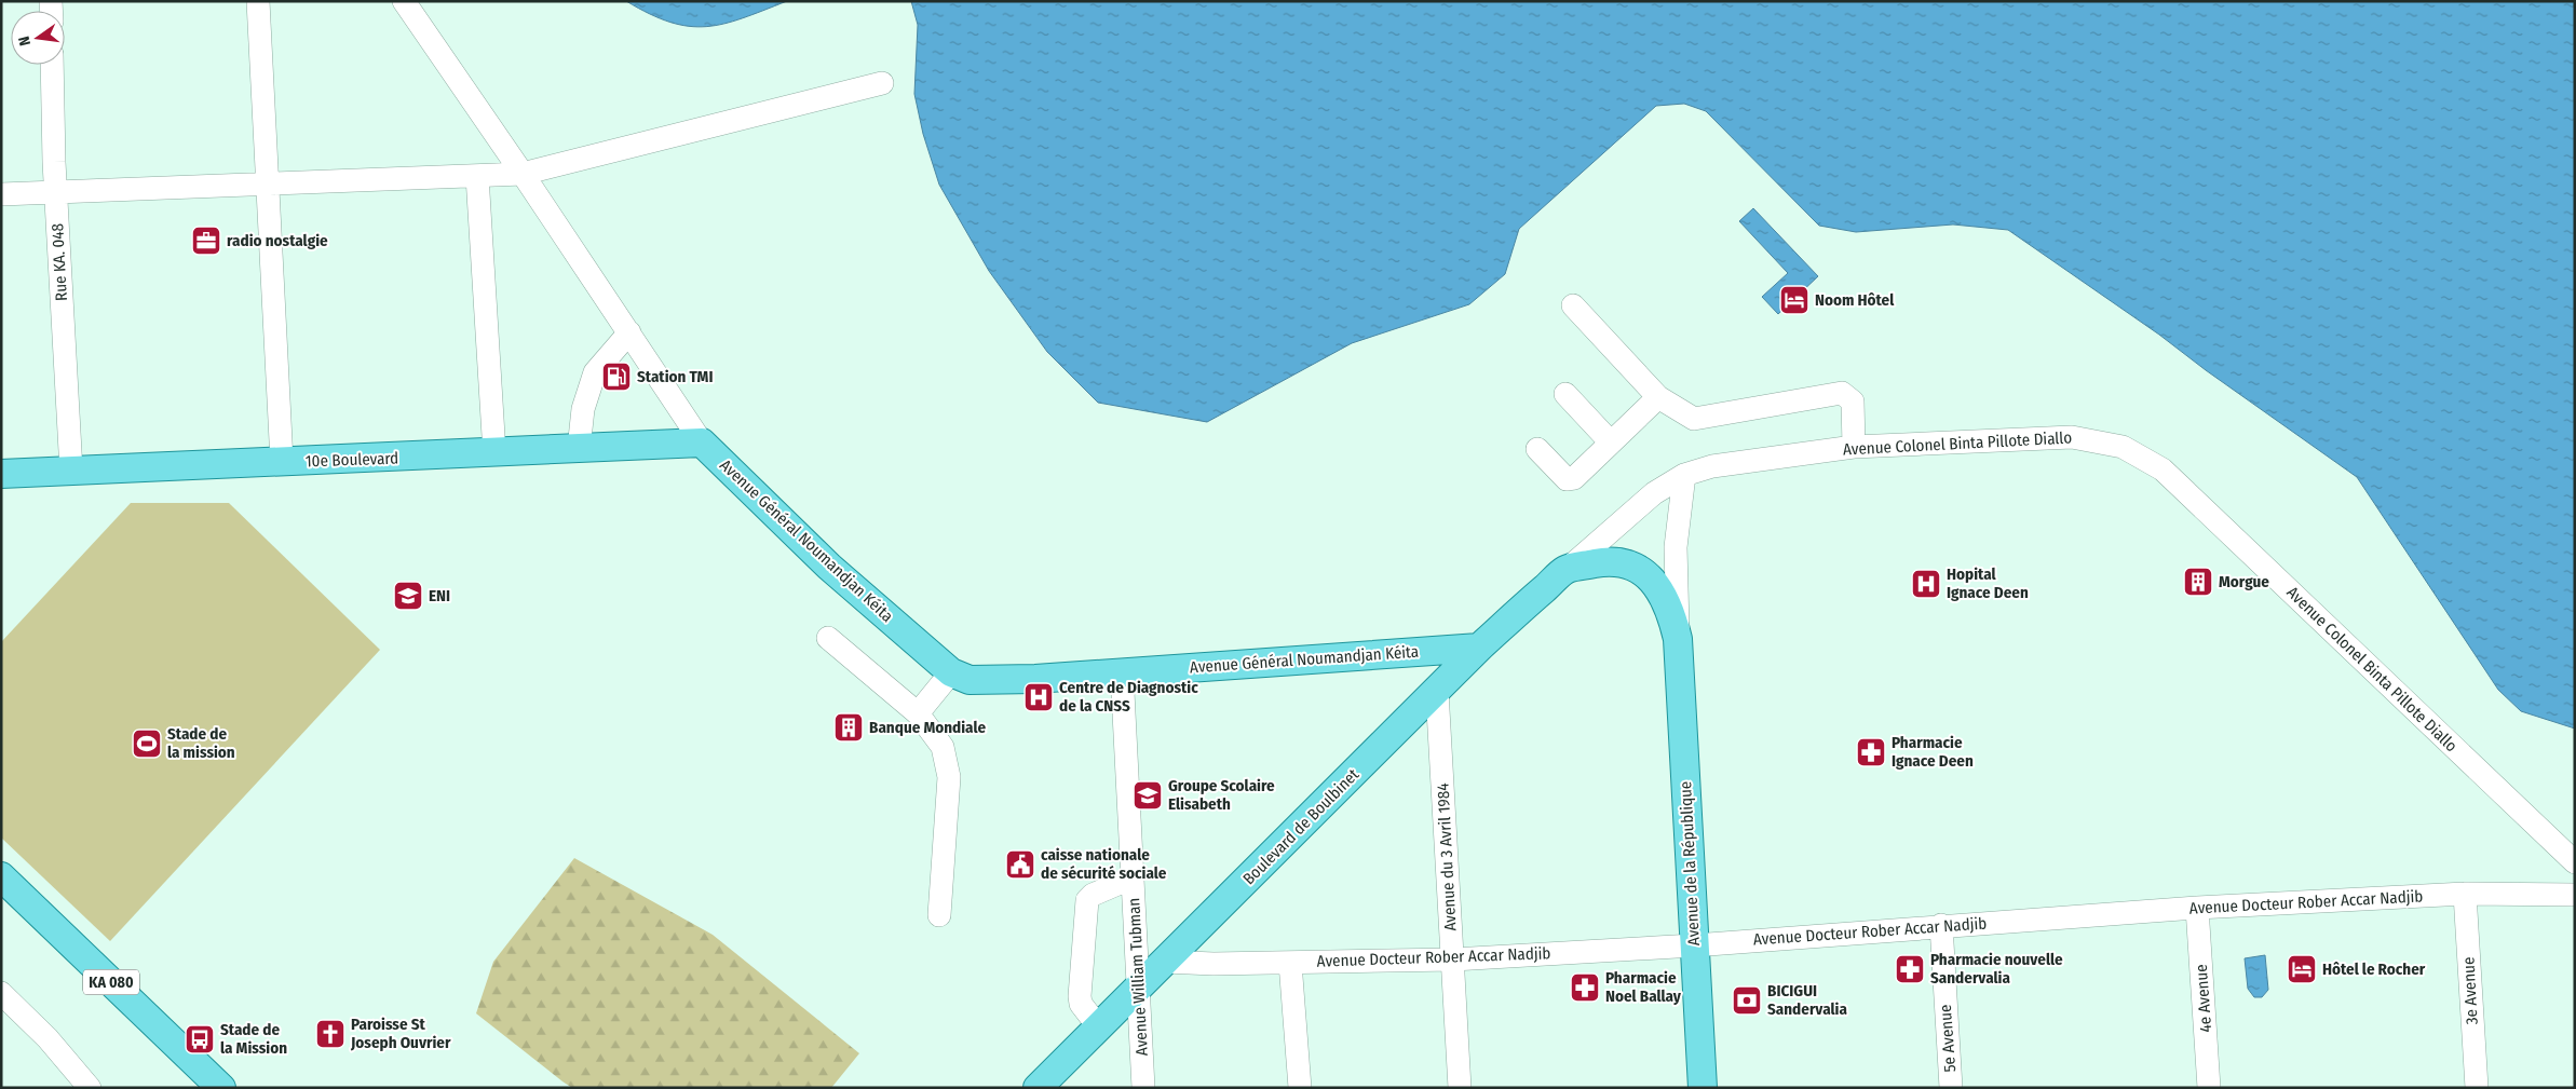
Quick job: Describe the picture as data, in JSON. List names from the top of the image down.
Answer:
{
  "streets": {
    "main road": [
      "10e Boulevard",
      "Avenue Général Noumandjan Kéita",
      "Boulevard de Boulbinet",
      "Avenue de la République",
      "KA 080"
    ],
    "street": [
      "Rue KA. 048",
      "Avenue Colonel Binta Pillote Diallo",
      "Avenue du 3 Avril 1984",
      "Avenue Docteur Rober Accar Nadjib",
      "Avenue William Tubman",
      "3e Avenue",
      "4e Avenue",
      "5e Avenue"
    ]
  },
  "crossings": [
    ["Rue KA. 048", "10e Boulevard"],
    ["Avenue Colonel Binta Pillote Diallo", "Boulevard de Boulbinet"],
    ["Avenue Colonel Binta Pillote Diallo", "Avenue de la République"],
    ["10e Boulevard", "Avenue Général Noumandjan Kéita"],
    ["Avenue Général Noumandjan Kéita", "Boulevard de Boulbinet"],
    ["Avenue Général Noumandjan Kéita", "Avenue William Tubman"],
    ["Boulevard de Boulbinet", "Avenue du 3 Avril 1984"],
    ["Boulevard de Boulbinet", "Avenue de la République"],
    ["Boulevard de Boulbinet", "Avenue Docteur Rober Accar Nadjib"],
    ["Boulevard de Boulbinet", "Avenue William Tubman"],
    ["Avenue du 3 Avril 1984", "Avenue Docteur Rober Accar Nadjib"],
    ["Avenue de la République", "Avenue Docteur Rober Accar Nadjib"],
    ["Avenue Docteur Rober Accar Nadjib", "3e Avenue"],
    ["Avenue Docteur Rober Accar Nadjib", "4e Avenue"],
    ["Avenue Docteur Rober Accar Nadjib", "5e Avenue"]
  ],
  "places": {
    "office": ["radio nostalgie"],
    "hotel": ["Noom Hôtel", "Hôtel le Rocher"],
    "fuel station": ["Station TMI"],
    "building": ["Morgue", "Banque Mondiale"],
    "hospital": ["Hopital Ignace Deen", "Centre de Diagnostic de la CNSS"],
    "school or university": ["ENI", "Groupe Scolaire Elisabeth"],
    "sports": ["Stade de la mission"],
    "pharmacy": ["Pharmacie Ignace Deen", "Pharmacie nouvelle Sandervalia", "Pharmacie Noel Ballay"],
    "public building": ["caisse nationale de sécurité sociale"],
    "bank": ["BICIGUI Sandervalia"],
    "church": ["Paroisse St Joseph Ouvrier"],
    "bus stop": ["Stade de la Mission"]
  },
  "north": "left"
}
